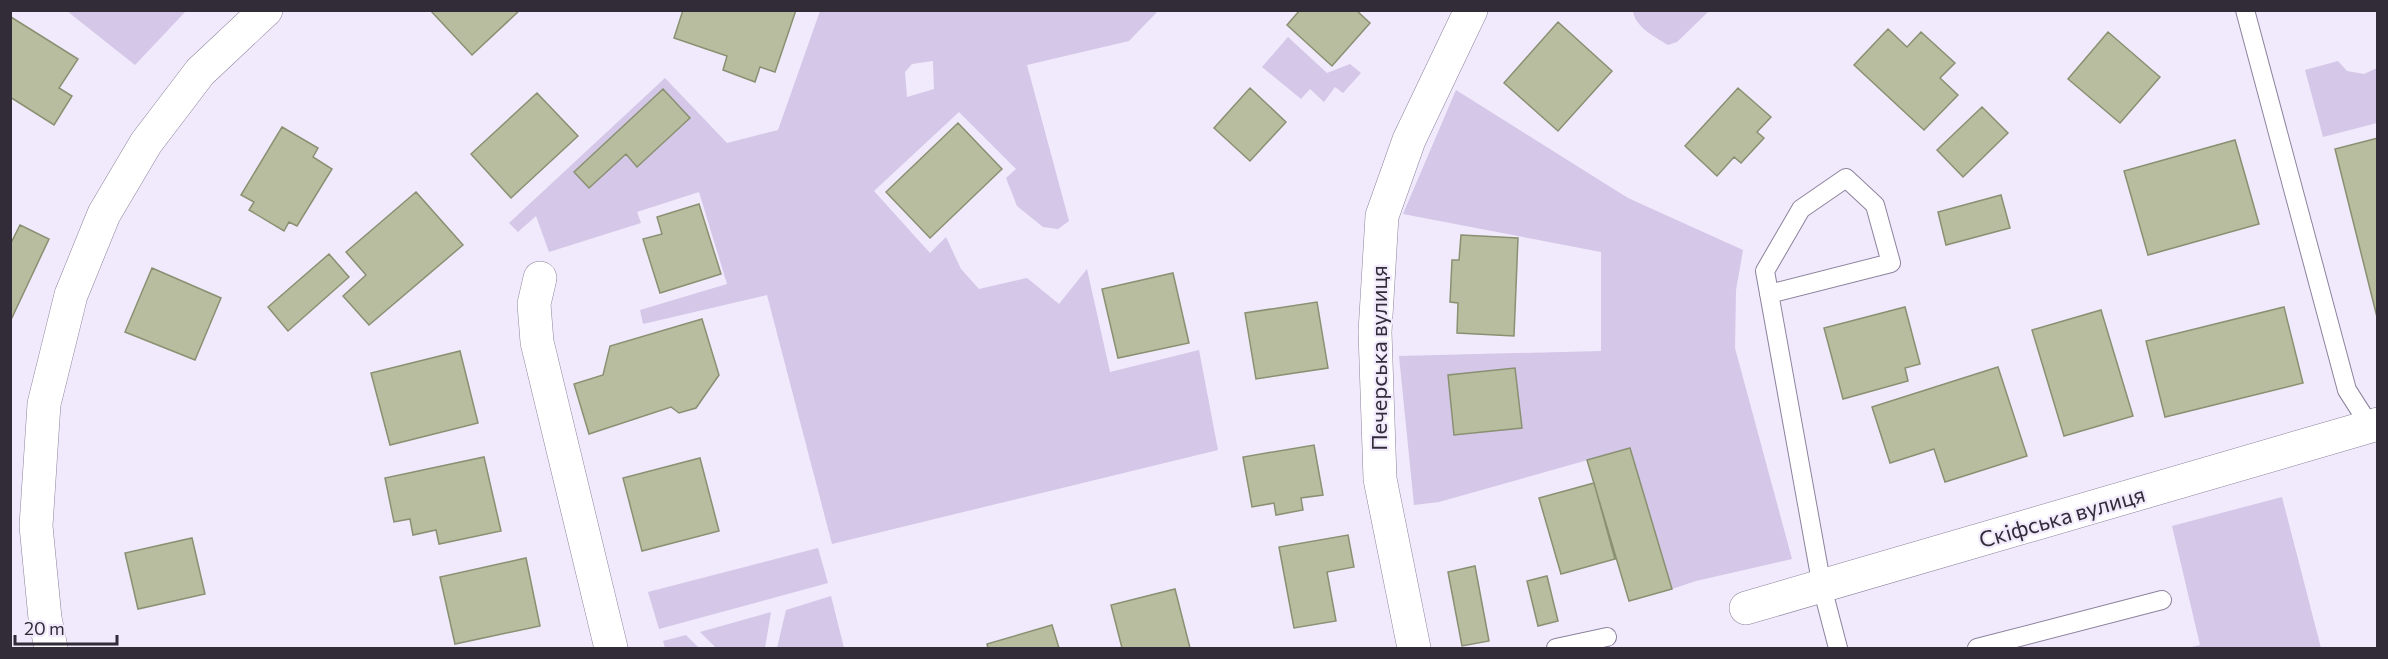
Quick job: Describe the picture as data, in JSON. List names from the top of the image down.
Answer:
{
  "streets": {
    "street": ["Печерська вулиця", "Скіфська вулиця"]
  },
  "scale_bar": "20 m"
}
